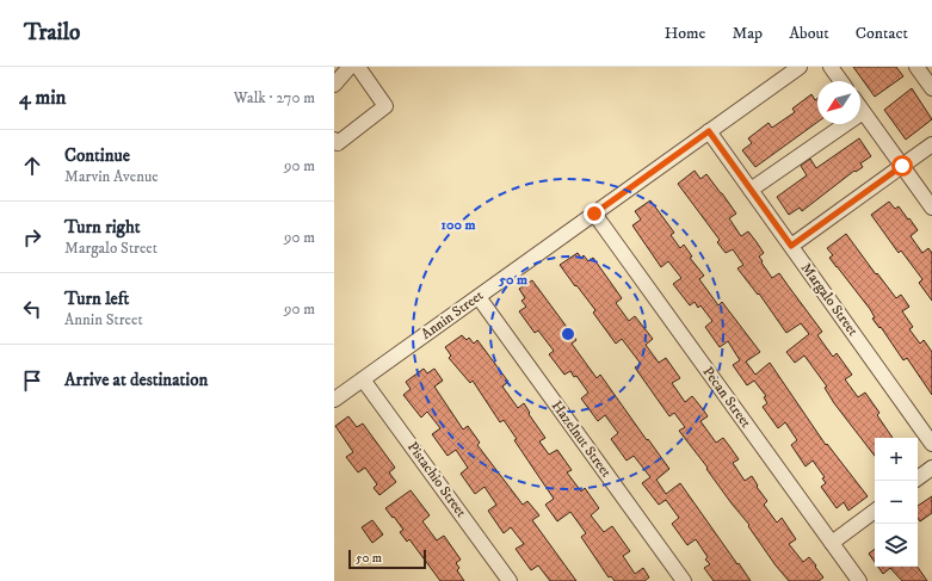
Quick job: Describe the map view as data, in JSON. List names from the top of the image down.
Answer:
{
  "streets": {
    "street": [
      "Margalo Street",
      "Annin Street",
      "Pecan Street",
      "Hazelnut Street",
      "Pistachio Street"
    ]
  },
  "crossings": [
    ["Margalo Street", "Annin Street"],
    ["Annin Street", "Pecan Street"],
    ["Annin Street", "Hazelnut Street"],
    ["Annin Street", "Pistachio Street"]
  ],
  "scale_bar": "50 m",
  "north": "bottom left",
  "page": {
    "header": "Trailo",
    "nav": [
      "Home",
      "Map",
      "About",
      "Contact"
    ],
    "heading": ["4 min", "Walk · 270 m"],
    "list": [
      ["Continue", "Marvin Avenue", "90 m"],
      ["Turn right", "Margalo Street", "90 m"],
      ["Turn left", "Annin Street", "90 m"],
      "Arrive at destination"
    ],
    "map_buttons": ["+", "−"],
    "scale": "50 m"
  },
  "rings": ["100 m", "50 m"]
}
